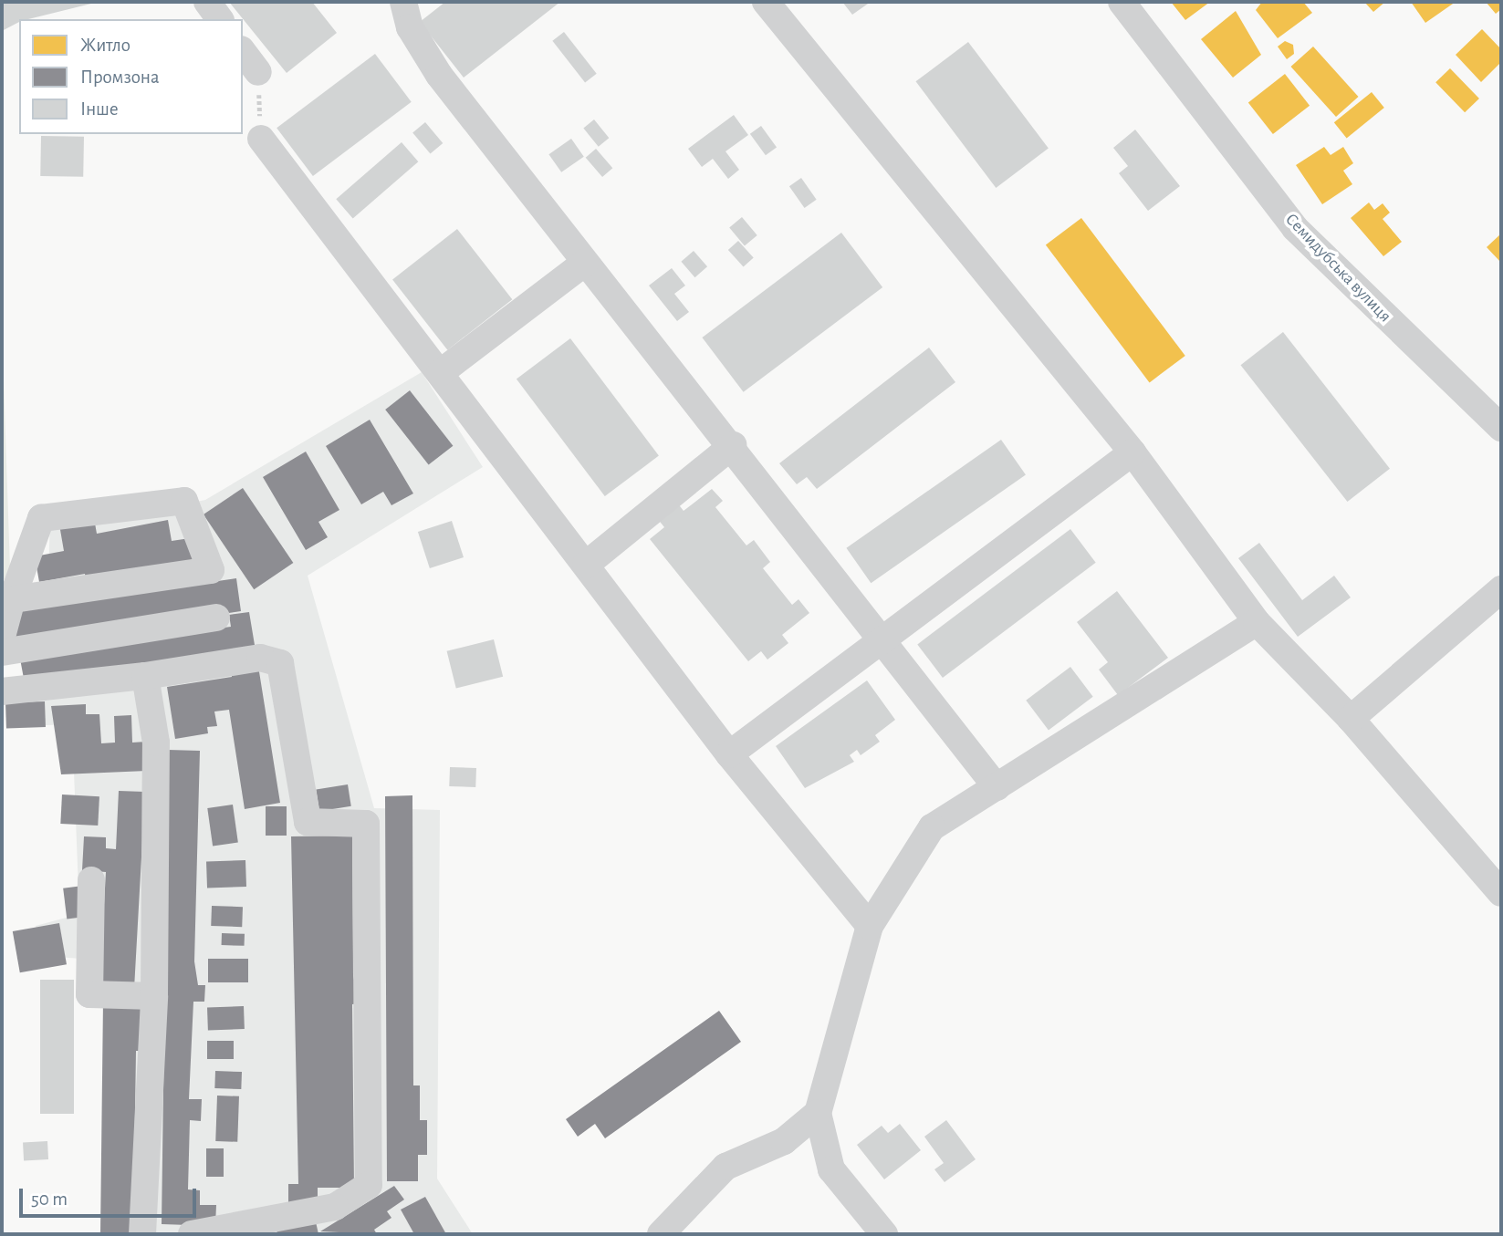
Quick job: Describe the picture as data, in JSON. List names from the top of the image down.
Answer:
{
  "streets": {
    "street": ["Семидубська вулиця"]
  },
  "legend": ["Житло", "Промзона", "Інше"],
  "scale_bar": "50 m"
}
